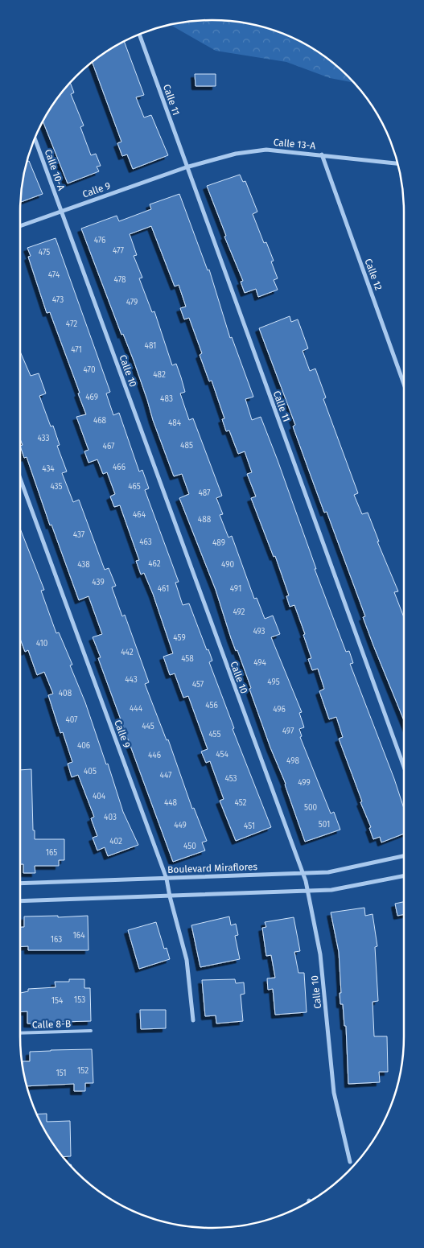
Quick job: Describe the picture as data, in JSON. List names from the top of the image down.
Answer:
{
  "streets": {
    "street": [
      "Calle 11",
      "Calle 13-A",
      "Calle 10-A",
      "Calle 9",
      "Calle 12",
      "Calle 10",
      "Boulevard Miraflores"
    ],
    "lane": ["Calle 8-B"]
  },
  "crossings": [
    ["Calle 11", "Calle 13-A"],
    ["Calle 11", "Calle 9"],
    ["Calle 13-A", "Calle 9"],
    ["Calle 13-A", "Calle 12"],
    ["Calle 10-A", "Calle 9"],
    ["Calle 10-A", "Calle 10"],
    ["Calle 9", "Calle 10"],
    ["Calle 9", "Boulevard Miraflores"],
    ["Calle 10", "Boulevard Miraflores"]
  ],
  "house_numbers": [
    "476",
    "477",
    "475",
    "474",
    "478",
    "473",
    "479",
    "472",
    "481",
    "471",
    "470",
    "482",
    "469",
    "483",
    "468",
    "484",
    "433",
    "485",
    "467",
    "466",
    "434",
    "435",
    "465",
    "487",
    "464",
    "488",
    "437",
    "463",
    "489",
    "462",
    "438",
    "490",
    "439",
    "461",
    "491",
    "492",
    "493",
    "459",
    "410",
    "442",
    "458",
    "494",
    "443",
    "495",
    "457",
    "408",
    "456",
    "444",
    "496",
    "407",
    "445",
    "497",
    "455",
    "406",
    "454",
    "446",
    "498",
    "405",
    "447",
    "453",
    "499",
    "404",
    "448",
    "452",
    "500",
    "403",
    "501",
    "449",
    "451",
    "402",
    "450",
    "165",
    "164",
    "163",
    "153",
    "154",
    "152",
    "151"
  ]
}
